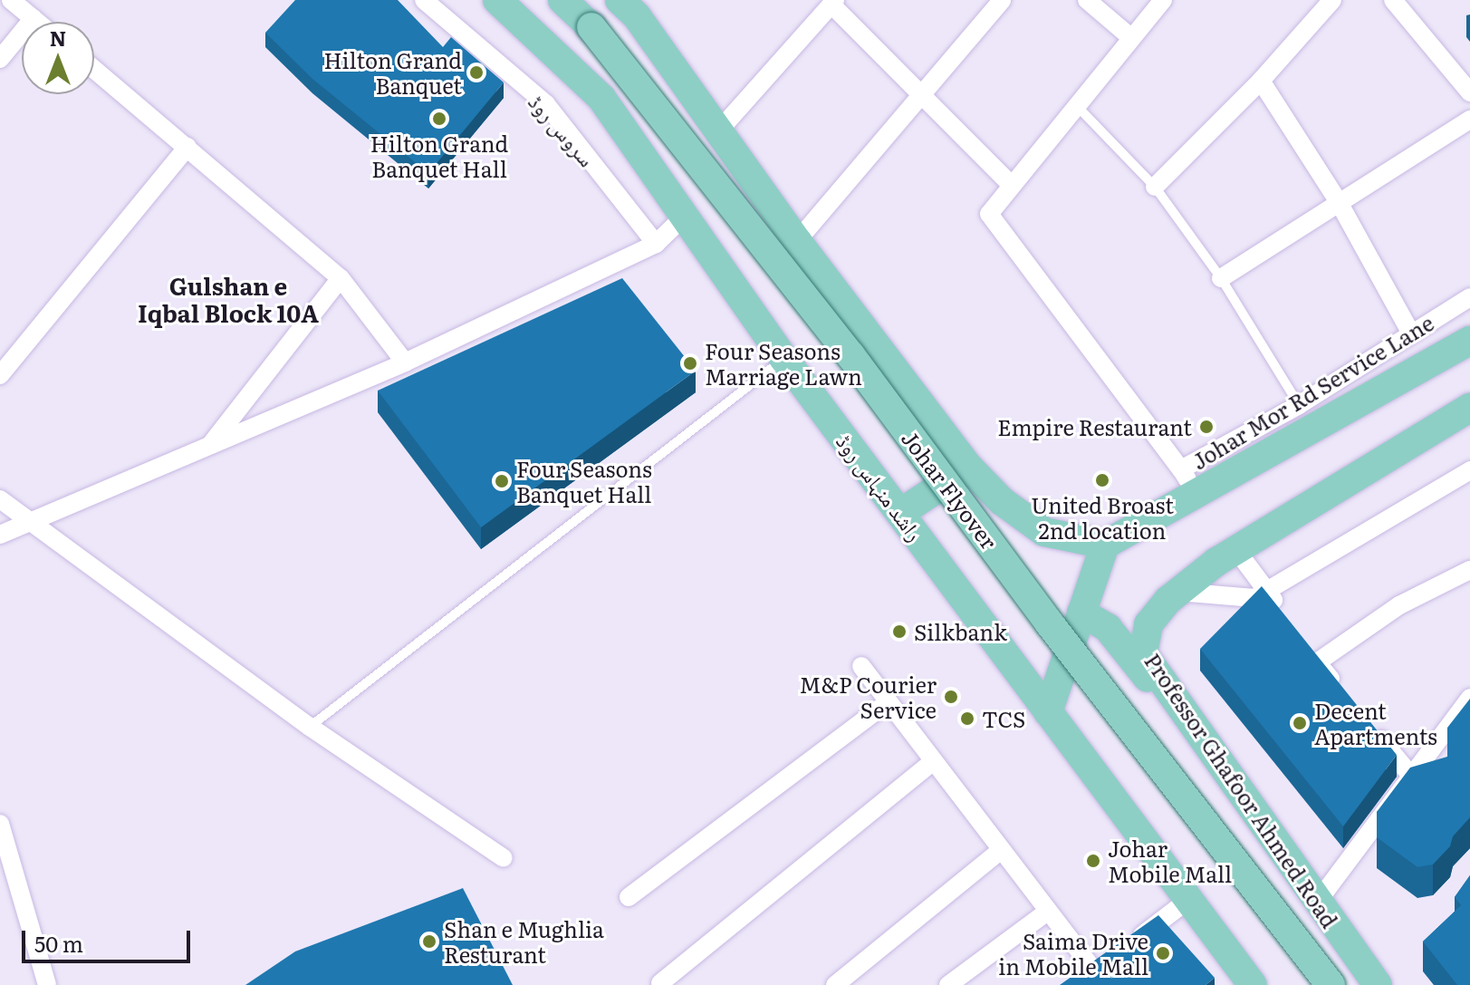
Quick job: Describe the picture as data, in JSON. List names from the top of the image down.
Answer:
{
  "streets": {
    "main road": ["راشد منہاس روڈ", "Johar Flyover", "Professor Ghafoor Ahmed Road"],
    "street": ["سروس روڈ", "Johar Mor Rd Service Lane"]
  },
  "districts": ["Gulshan e Iqbal Block 10A"],
  "places": [
    "Hilton Grand Banquet",
    "Hilton Grand Banquet Hall",
    "Four Seasons Marriage Lawn",
    "Empire Restaurant",
    "United Broast 2nd location",
    "Four Seasons Banquet Hall",
    "Silkbank",
    "M&P Courier Service",
    "TCS",
    "Decent Apartments",
    "Johar Mobile Mall",
    "Shan e Mughlia Resturant",
    "Saima Drive in Mobile Mall"
  ],
  "scale_bar": "50 m",
  "north": "top"
}
